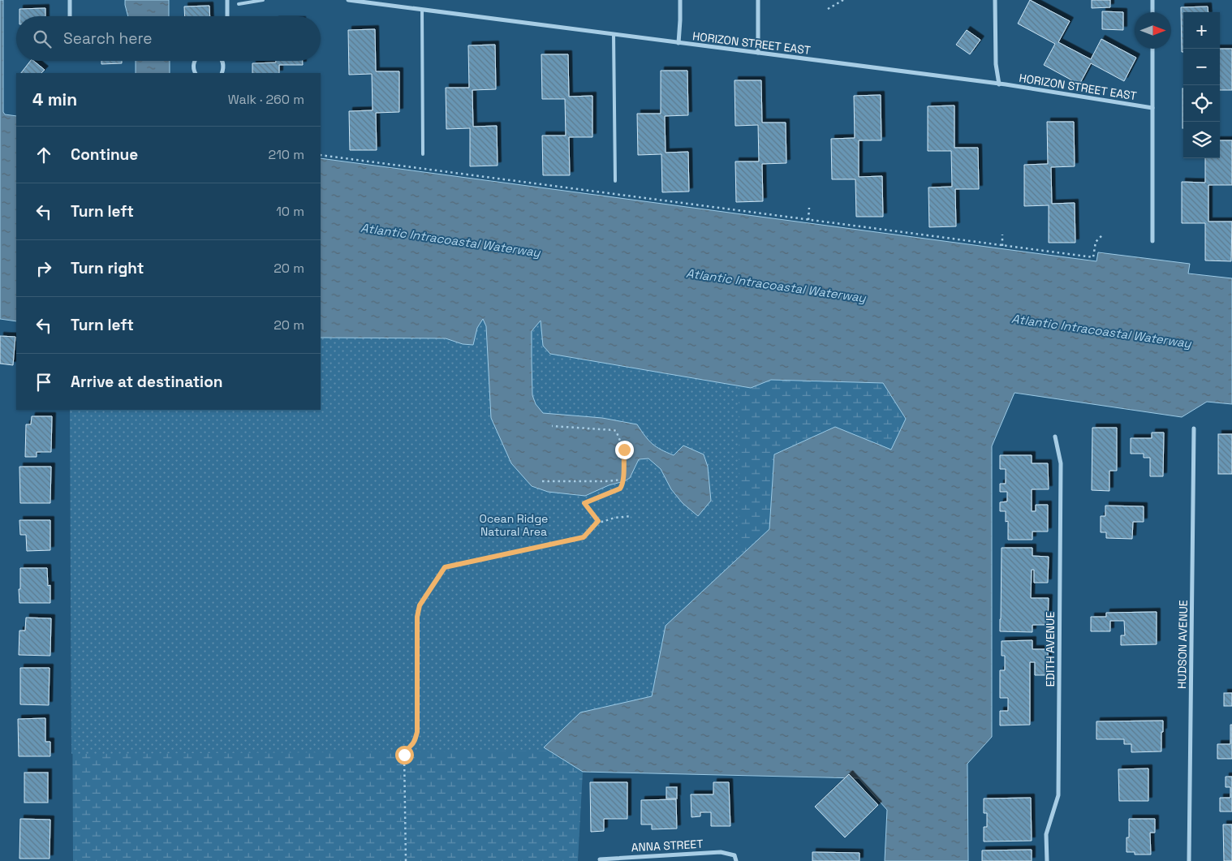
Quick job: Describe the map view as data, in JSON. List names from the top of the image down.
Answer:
{
  "streets": {
    "street": [
      "HORIZON STREET EAST",
      "HUDSON AVENUE",
      "EDITH AVENUE",
      "ANNA STREET"
    ]
  },
  "water": ["Atlantic Intracoastal Waterway"],
  "parks": ["Ocean Ridge Natural Area"],
  "north": "right",
  "page": {
    "map_buttons": ["+", "−"],
    "search": "Search here",
    "heading": ["4 min", "Walk · 260 m"],
    "list": [
      ["Continue", "210 m"],
      ["Turn left", "10 m"],
      ["Turn right", "20 m"],
      ["Turn left", "20 m"],
      "Arrive at destination"
    ]
  }
}
